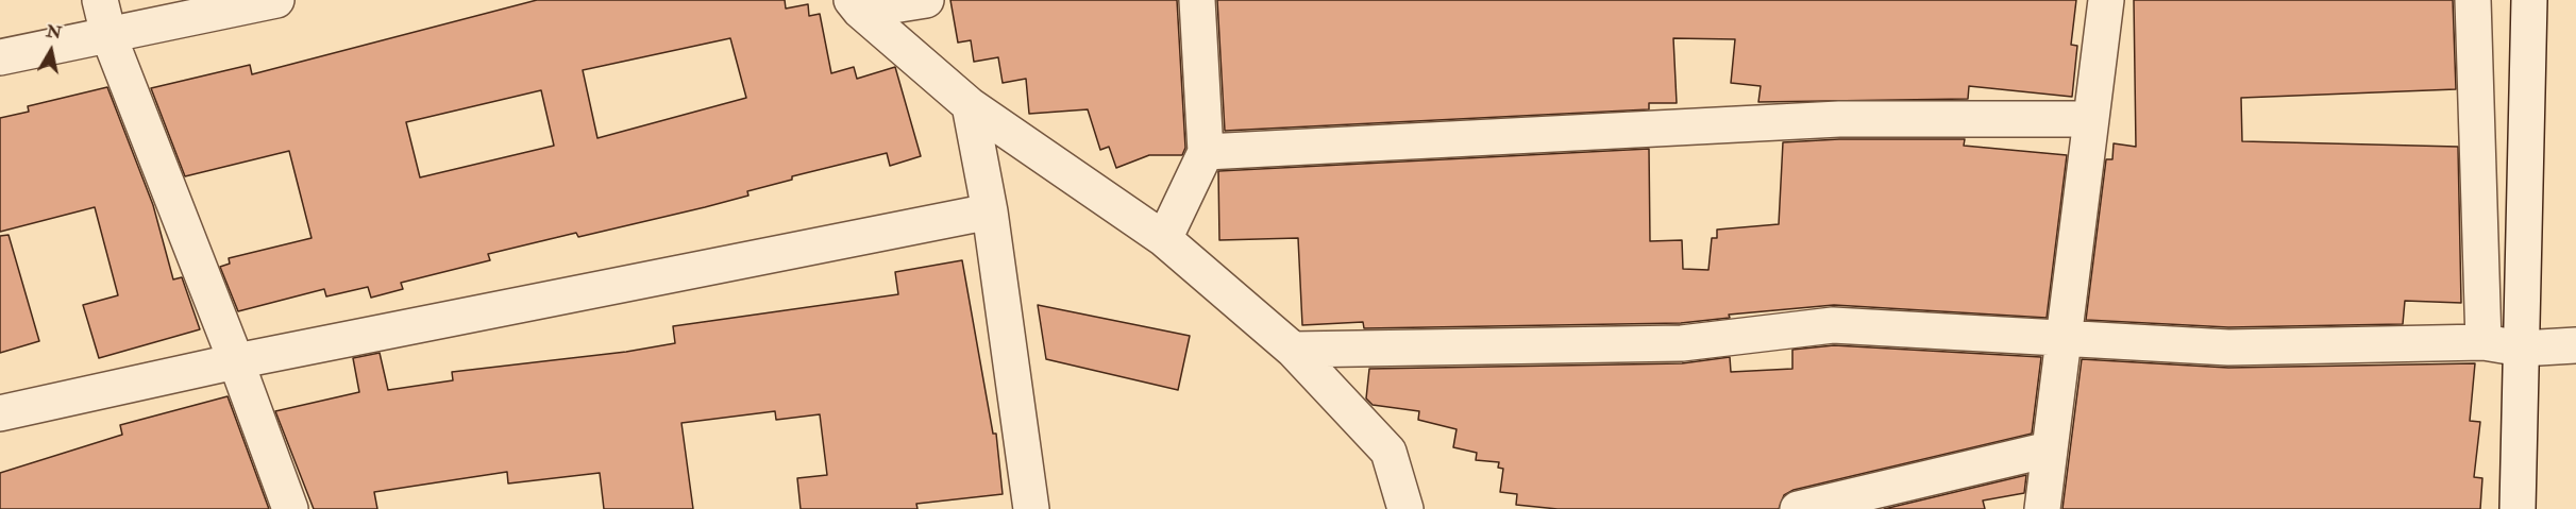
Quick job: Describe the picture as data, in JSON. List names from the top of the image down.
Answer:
{
  "north": "top"
}
